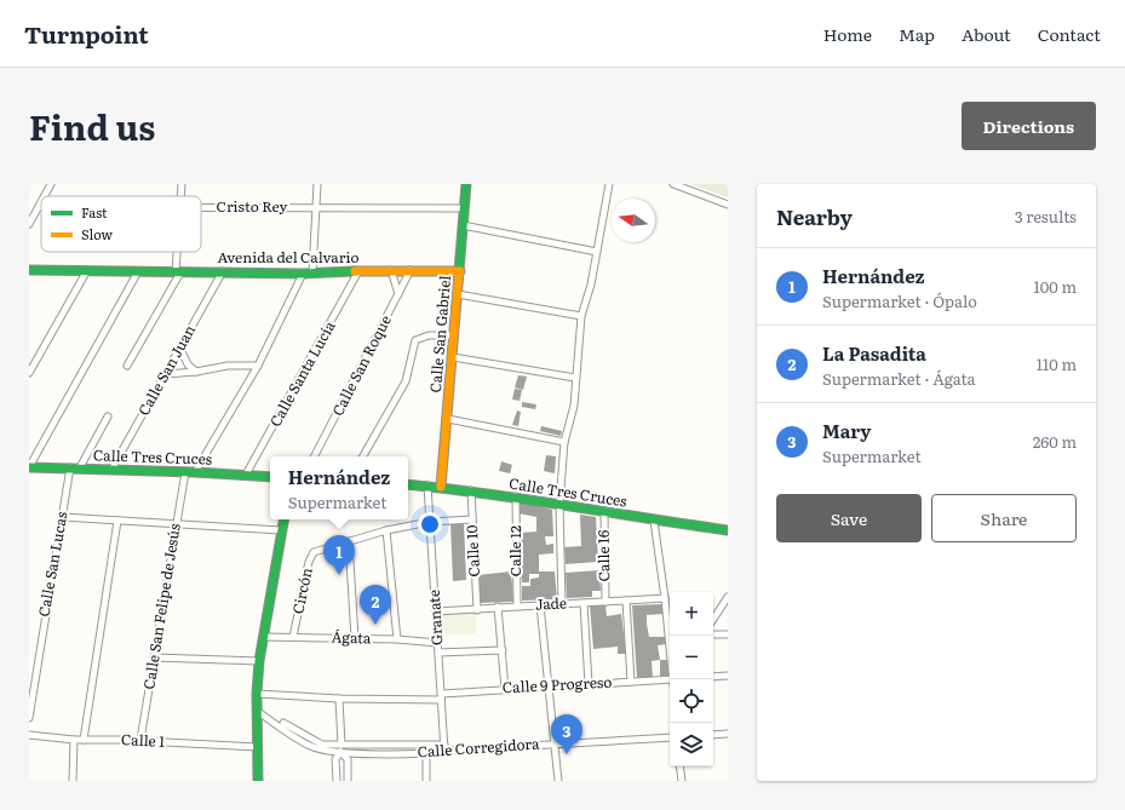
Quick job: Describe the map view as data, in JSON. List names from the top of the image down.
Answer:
{
  "streets": {
    "street": [
      "Cristo Rey",
      "Avenida del Calvario",
      "Calle San Gabriel",
      "Calle San Roque",
      "Calle San Juan",
      "Calle Santa Lucía",
      "Calle Tres Cruces",
      "Calle 10",
      "Calle 12",
      "Calle 16",
      "Calle San Lucas",
      "Circón",
      "Jade",
      "Calle San Felipe de Jesús",
      "Granate",
      "Ágata",
      "Calle 9 Progreso",
      "Calle 1",
      "Calle Corregidora"
    ]
  },
  "crossings": [
    ["Cristo Rey", "Calle San Gabriel"],
    ["Avenida del Calvario", "Calle San Gabriel"],
    ["Avenida del Calvario", "Calle San Roque"],
    ["Avenida del Calvario", "Calle San Juan"],
    ["Avenida del Calvario", "Calle Santa Lucía"],
    ["Calle San Gabriel", "Calle Tres Cruces"],
    ["Calle San Juan", "Calle Tres Cruces"],
    ["Calle Santa Lucía", "Calle Tres Cruces"],
    ["Calle Tres Cruces", "Calle 10"],
    ["Calle Tres Cruces", "Calle 12"],
    ["Calle Tres Cruces", "Calle 16"],
    ["Calle Tres Cruces", "Calle San Lucas"],
    ["Calle Tres Cruces", "Calle San Felipe de Jesús"],
    ["Calle Tres Cruces", "Granate"],
    ["Calle 10", "Circón"],
    ["Calle 10", "Jade"],
    ["Calle 12", "Jade"],
    ["Calle 16", "Jade"],
    ["Circón", "Granate"],
    ["Circón", "Ágata"],
    ["Jade", "Granate"],
    ["Calle San Felipe de Jesús", "Calle 1"],
    ["Granate", "Ágata"],
    ["Granate", "Calle 9 Progreso"],
    ["Granate", "Calle Corregidora"]
  ],
  "legend": ["Fast", "Slow"],
  "north": "left",
  "page": {
    "header": "Turnpoint",
    "nav": [
      "Home",
      "Map",
      "About",
      "Contact"
    ],
    "title": "Find us",
    "buttons": [
      "Directions",
      ["Save", "Share"]
    ],
    "heading": ["Nearby", "3 results"],
    "list": [
      {
        "mark": "1",
        "name": "Hernández",
        "note": "Supermarket · Ópalo",
        "value": "100 m"
      },
      {
        "mark": "2",
        "name": "La Pasadita",
        "note": "Supermarket · Ágata",
        "value": "110 m"
      },
      {
        "mark": "3",
        "name": "Mary",
        "note": "Supermarket",
        "value": "260 m"
      }
    ],
    "popup": ["Hernández", "Supermarket"],
    "pins": ["1", "2", "3"],
    "map_buttons": ["+", "−"]
  }
}
